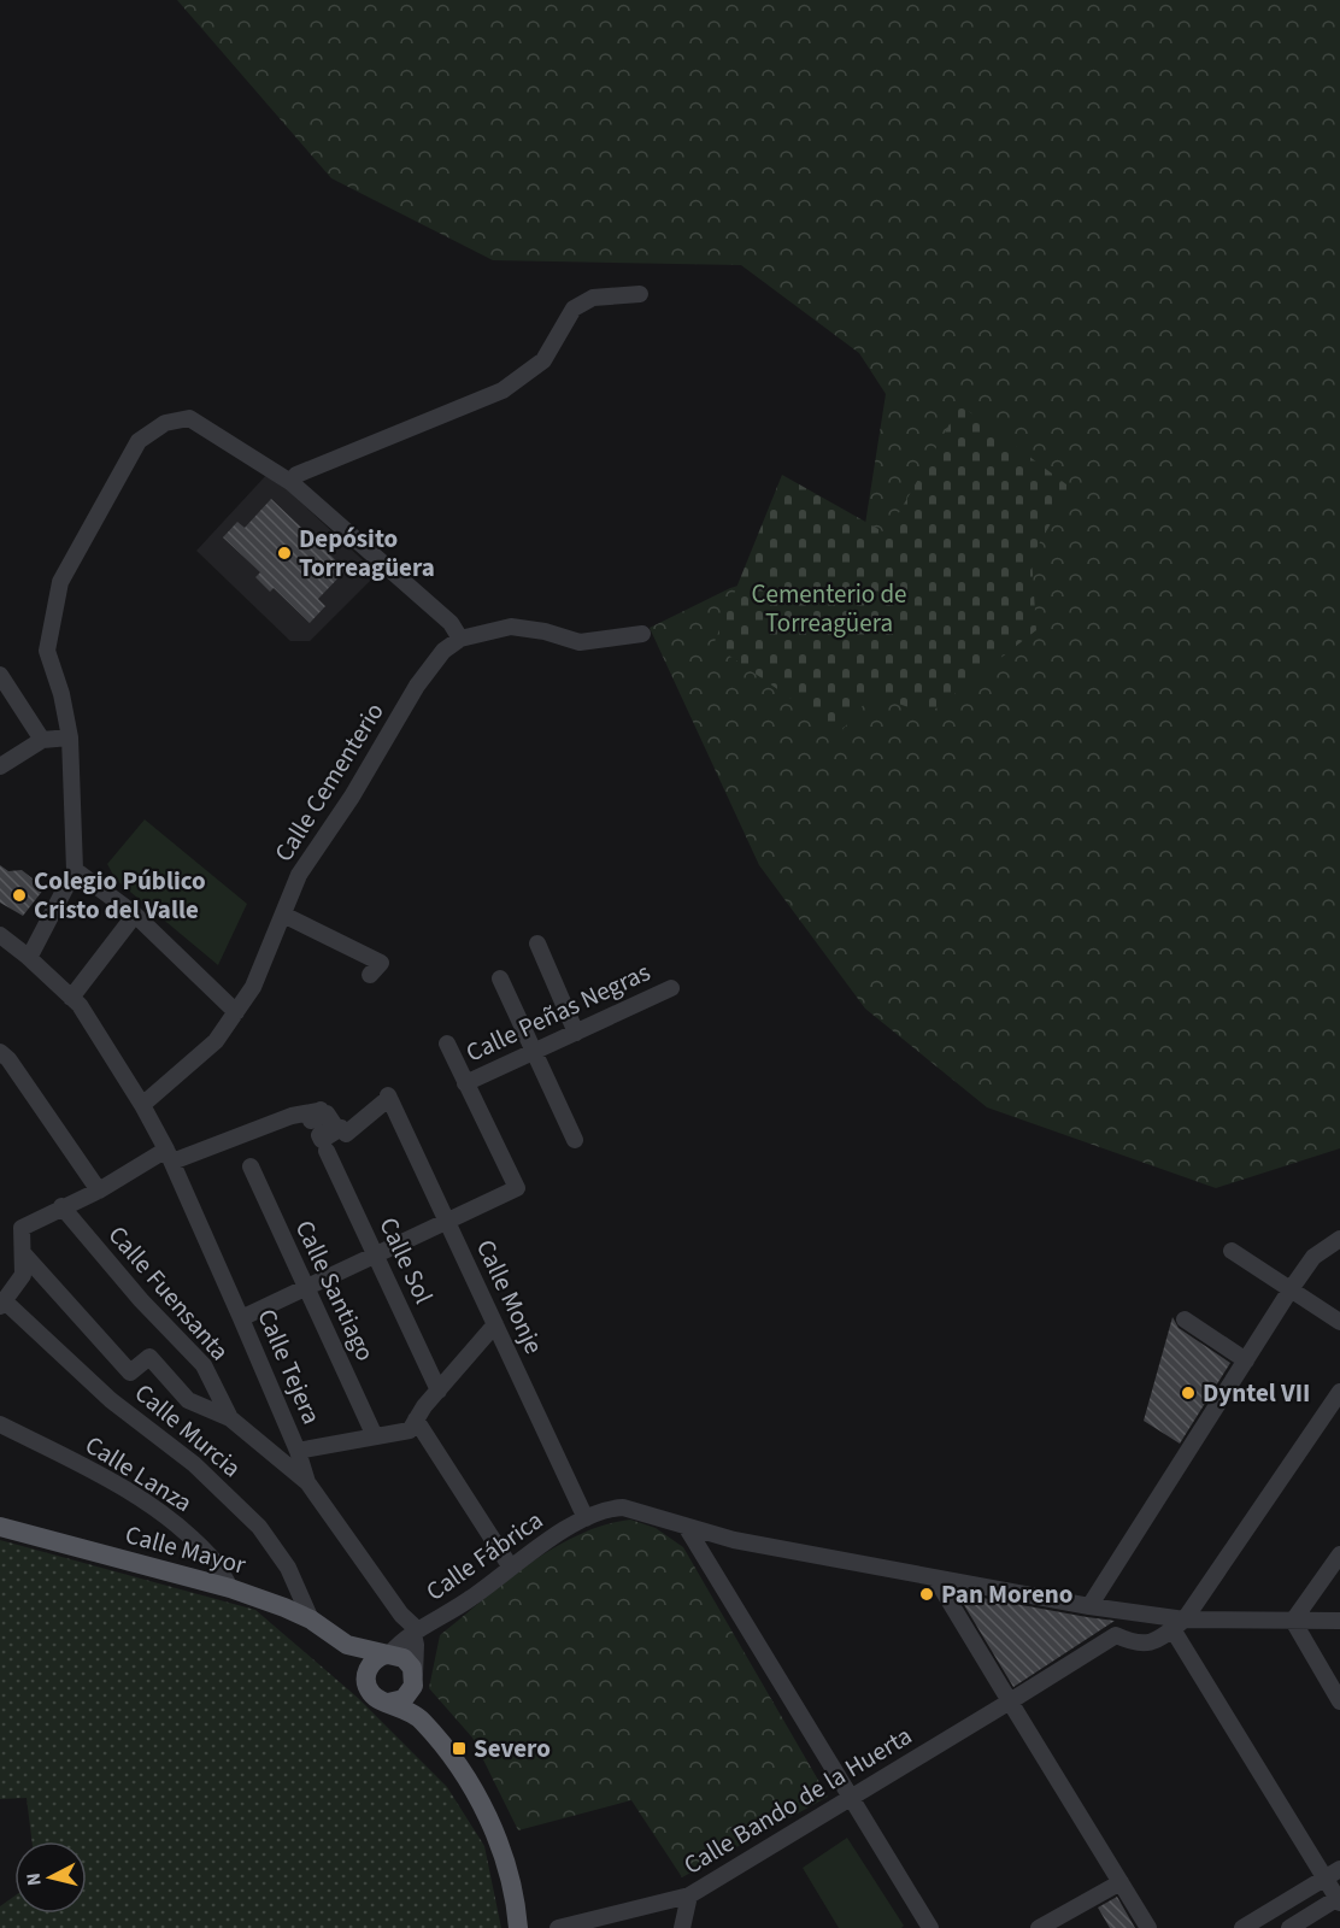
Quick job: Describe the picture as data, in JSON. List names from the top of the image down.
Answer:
{
  "streets": {
    "main road": ["Calle Mayor"],
    "street": [
      "Calle Cementerio",
      "Calle Peñas Negras",
      "Calle Sol",
      "Calle Santiago",
      "Calle Fuensanta",
      "Calle Monje",
      "Calle Tejera",
      "Calle Murcia",
      "Calle Lanza",
      "Calle Fábrica",
      "Calle Bando de la Huerta"
    ]
  },
  "crossings": [
    ["Calle Cementerio", "Calle Tejera"],
    ["Calle Monje", "Calle Tejera"],
    ["Calle Monje", "Calle Fábrica"],
    ["Calle Tejera", "Calle Fábrica"],
    ["Calle Murcia", "Calle Mayor"],
    ["Calle Lanza", "Calle Mayor"],
    ["Calle Mayor", "Calle Fábrica"],
    ["Calle Fábrica", "Calle Bando de la Huerta"]
  ],
  "parks": ["Cementerio de Torreagüera"],
  "places": {
    "other": [
      "Depósito Torreagüera",
      "Colegio Público Cristo del Valle",
      "Dyntel VII",
      "Pan Moreno"
    ],
    "transit": ["Severo"]
  },
  "north": "left"
}
